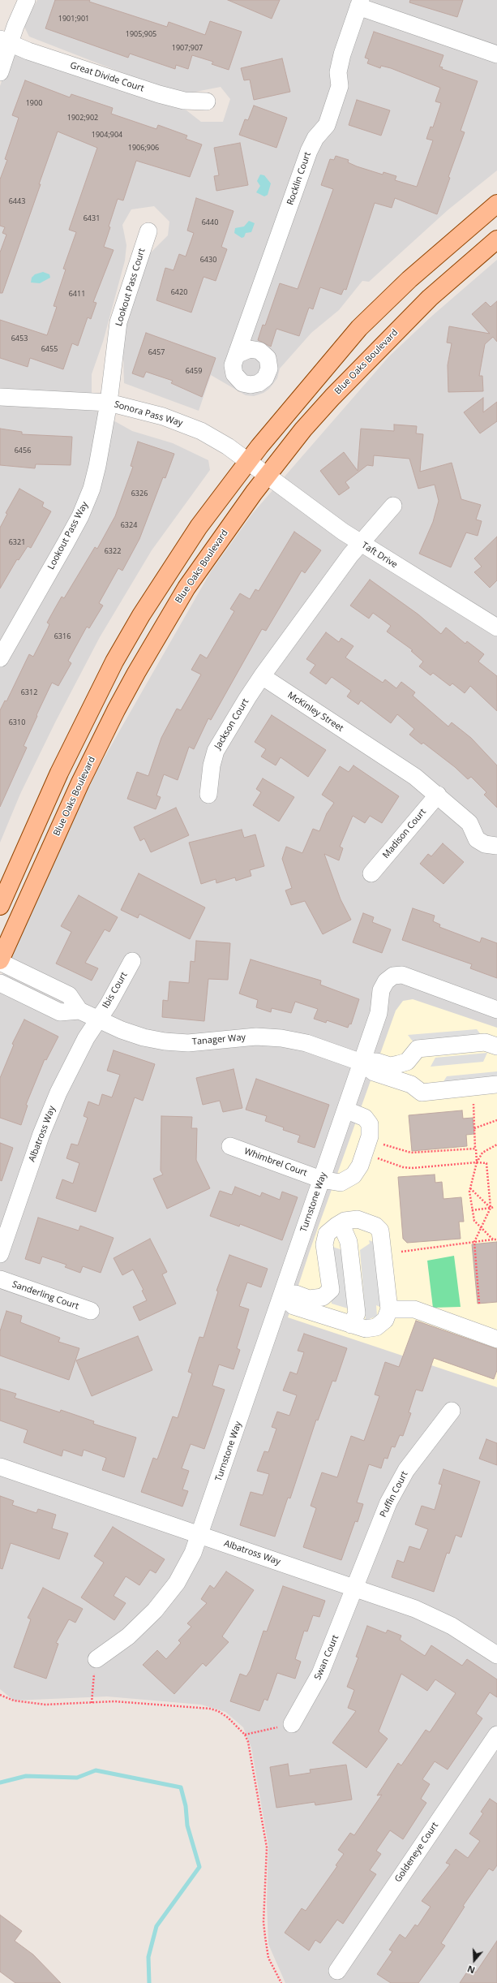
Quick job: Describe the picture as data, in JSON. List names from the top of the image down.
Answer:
{
  "streets": {
    "main road": ["Blue Oaks Boulevard"],
    "street": [
      "Great Divide Court",
      "Rocklin Court",
      "Lookout Pass Court",
      "Sonora Pass Way",
      "Lookout Pass Way",
      "Taft Drive",
      "McKinley Street",
      "Jackson Court",
      "Madison Court",
      "Ibis Court",
      "Tanager Way",
      "Albatross Way",
      "Whimbrel Court",
      "Turnstone Way",
      "Sanderling Court",
      "Puffin Court",
      "Swan Court",
      "Goldeneye Court"
    ]
  },
  "crossings": [
    ["Lookout Pass Court", "Sonora Pass Way"],
    ["Lookout Pass Court", "Lookout Pass Way"],
    ["Blue Oaks Boulevard", "Sonora Pass Way"],
    ["Blue Oaks Boulevard", "Taft Drive"],
    ["Blue Oaks Boulevard", "Tanager Way"],
    ["Sonora Pass Way", "Lookout Pass Way"],
    ["Sonora Pass Way", "Taft Drive"],
    ["McKinley Street", "Jackson Court"],
    ["McKinley Street", "Madison Court"],
    ["Ibis Court", "Tanager Way"],
    ["Ibis Court", "Albatross Way"],
    ["Tanager Way", "Albatross Way"],
    ["Tanager Way", "Turnstone Way"],
    ["Albatross Way", "Turnstone Way"],
    ["Albatross Way", "Puffin Court"],
    ["Albatross Way", "Swan Court"],
    ["Whimbrel Court", "Turnstone Way"],
    ["Puffin Court", "Swan Court"]
  ],
  "house_numbers": [
    "1901;901",
    "1905;905",
    "1907;907",
    "1900",
    "1902;902",
    "1904;904",
    "1906;906",
    "6443",
    "6431",
    "6440",
    "6430",
    "6420",
    "6411",
    "6453",
    "6455",
    "6457",
    "6459",
    "6456",
    "6326",
    "6324",
    "6321",
    "6322",
    "6316",
    "6312",
    "6310"
  ],
  "north": "bottom"
}
